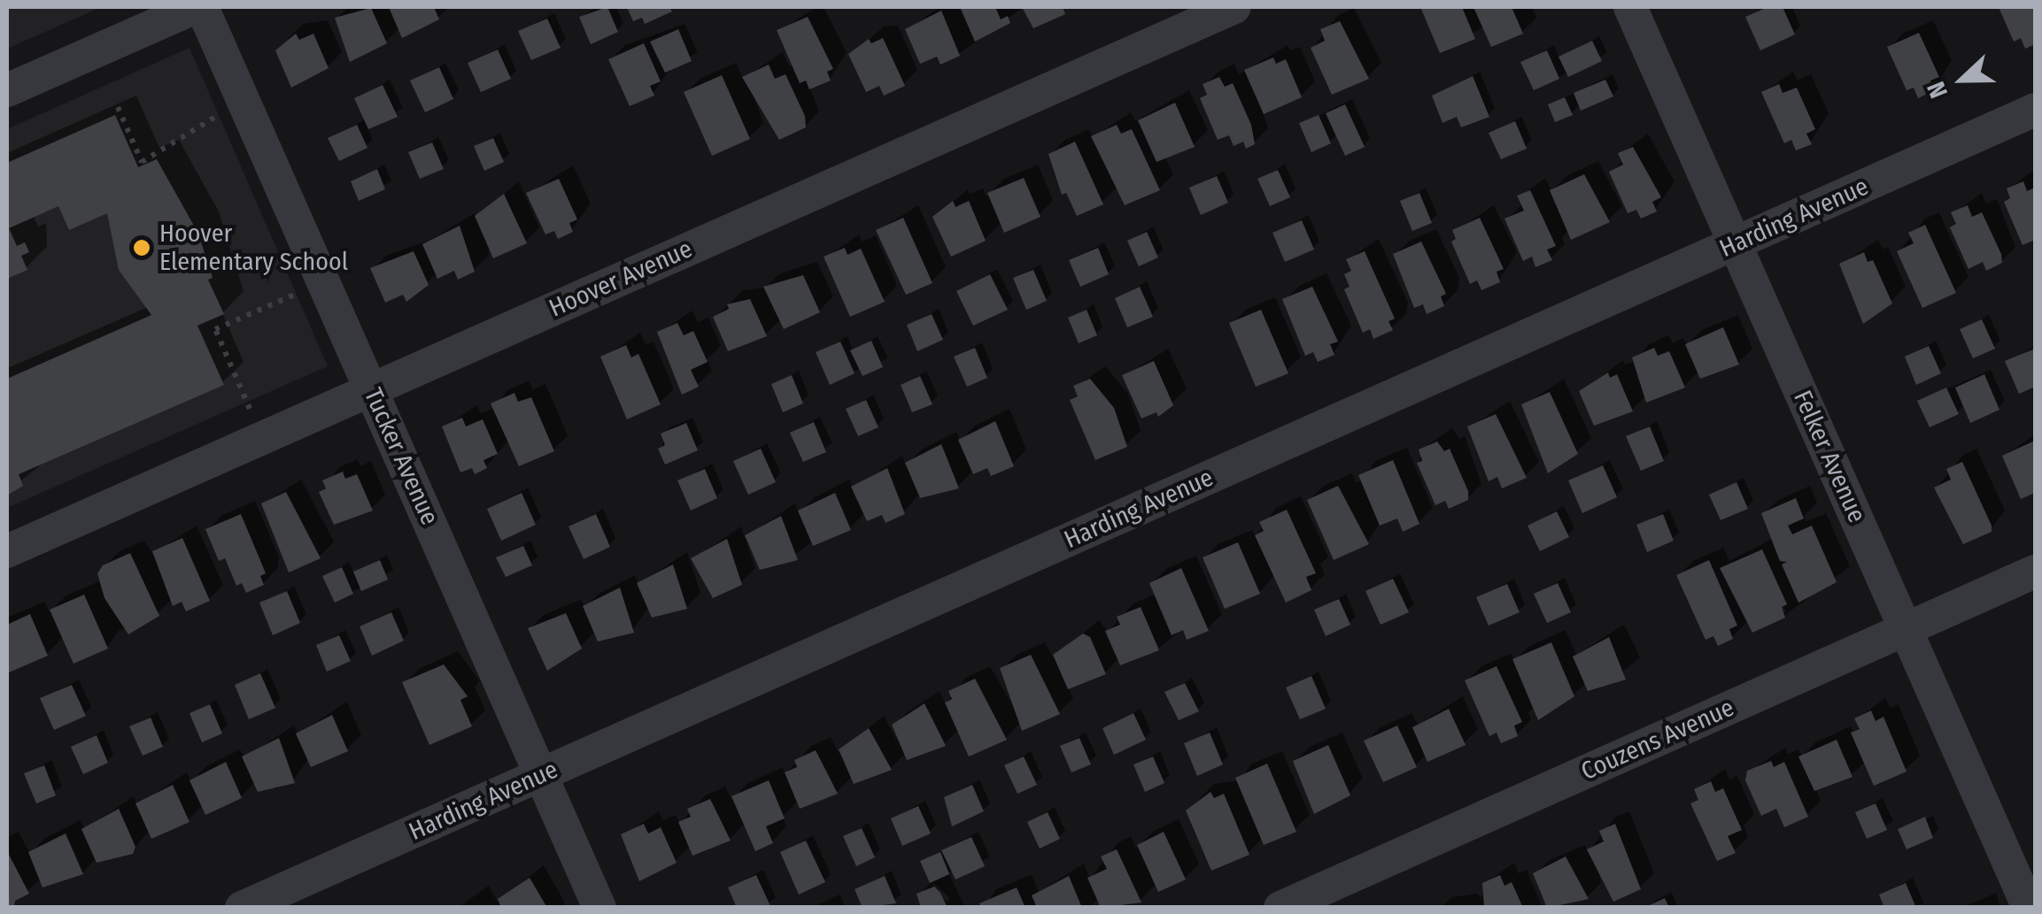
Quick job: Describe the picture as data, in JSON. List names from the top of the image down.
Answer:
{
  "streets": {
    "street": [
      "Harding Avenue",
      "Hoover Avenue",
      "Tucker Avenue",
      "Felker Avenue",
      "Couzens Avenue"
    ]
  },
  "crossings": [
    ["Harding Avenue", "Tucker Avenue"],
    ["Harding Avenue", "Felker Avenue"],
    ["Hoover Avenue", "Tucker Avenue"],
    ["Felker Avenue", "Couzens Avenue"]
  ],
  "places": ["Hoover Elementary School"],
  "north": "left"
}
